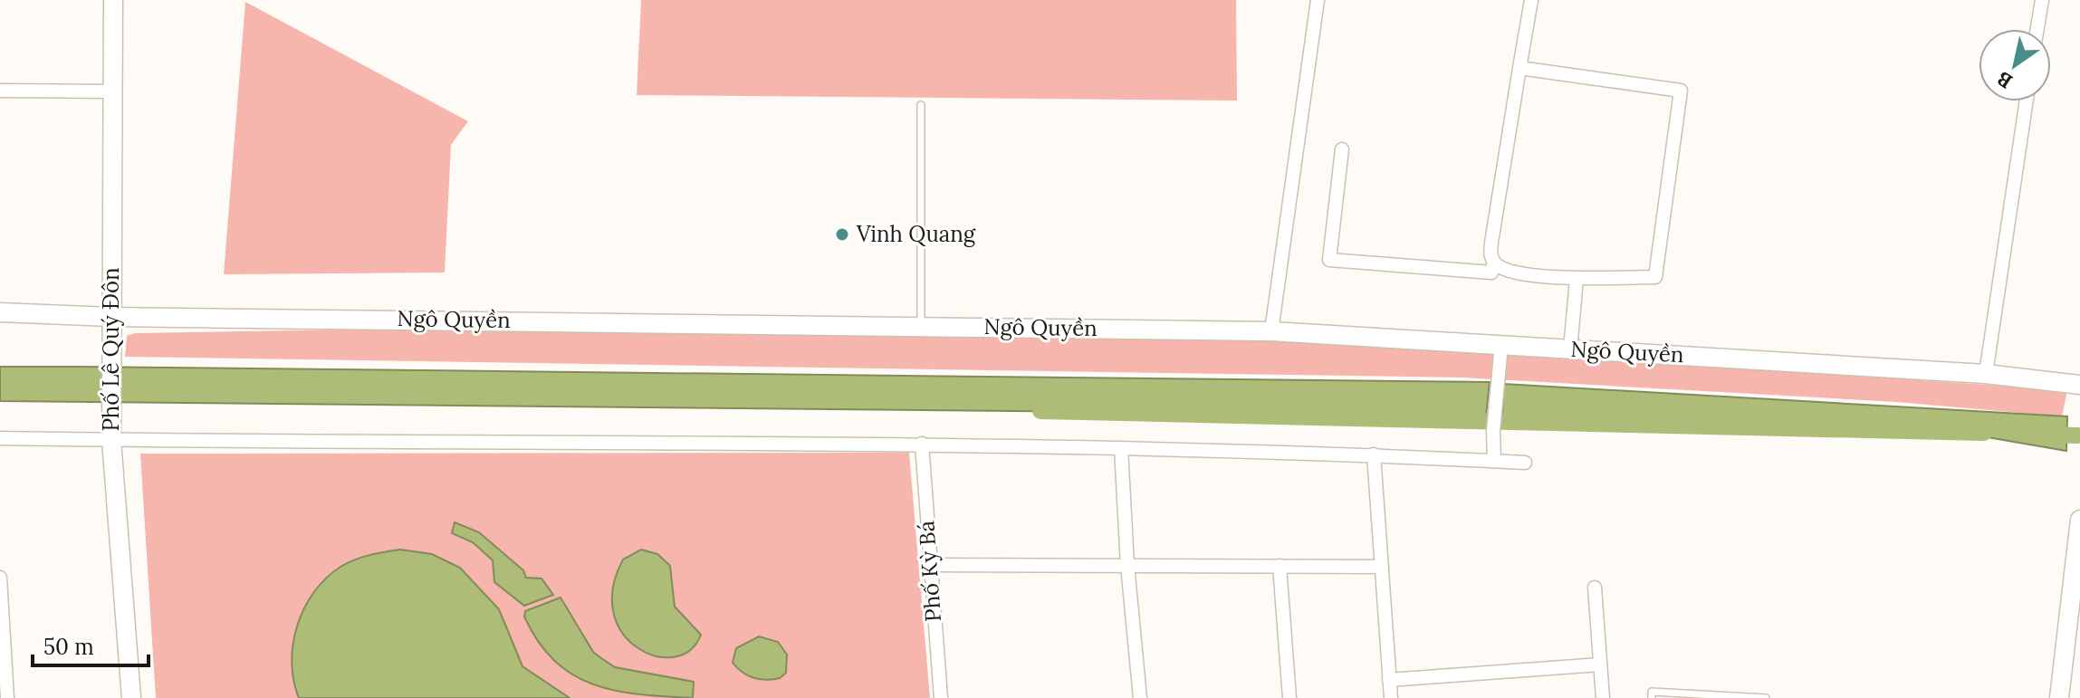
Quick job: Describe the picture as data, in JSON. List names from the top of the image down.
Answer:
{
  "streets": {
    "street": ["Ngô Quyền", "Phố Lê Quý Đôn", "Phố Kỳ Bá"]
  },
  "crossings": [
    ["Ngô Quyền", "Phố Lê Quý Đôn"]
  ],
  "places": ["Vinh Quang"],
  "scale_bar": "50 m",
  "north": "bottom left"
}
